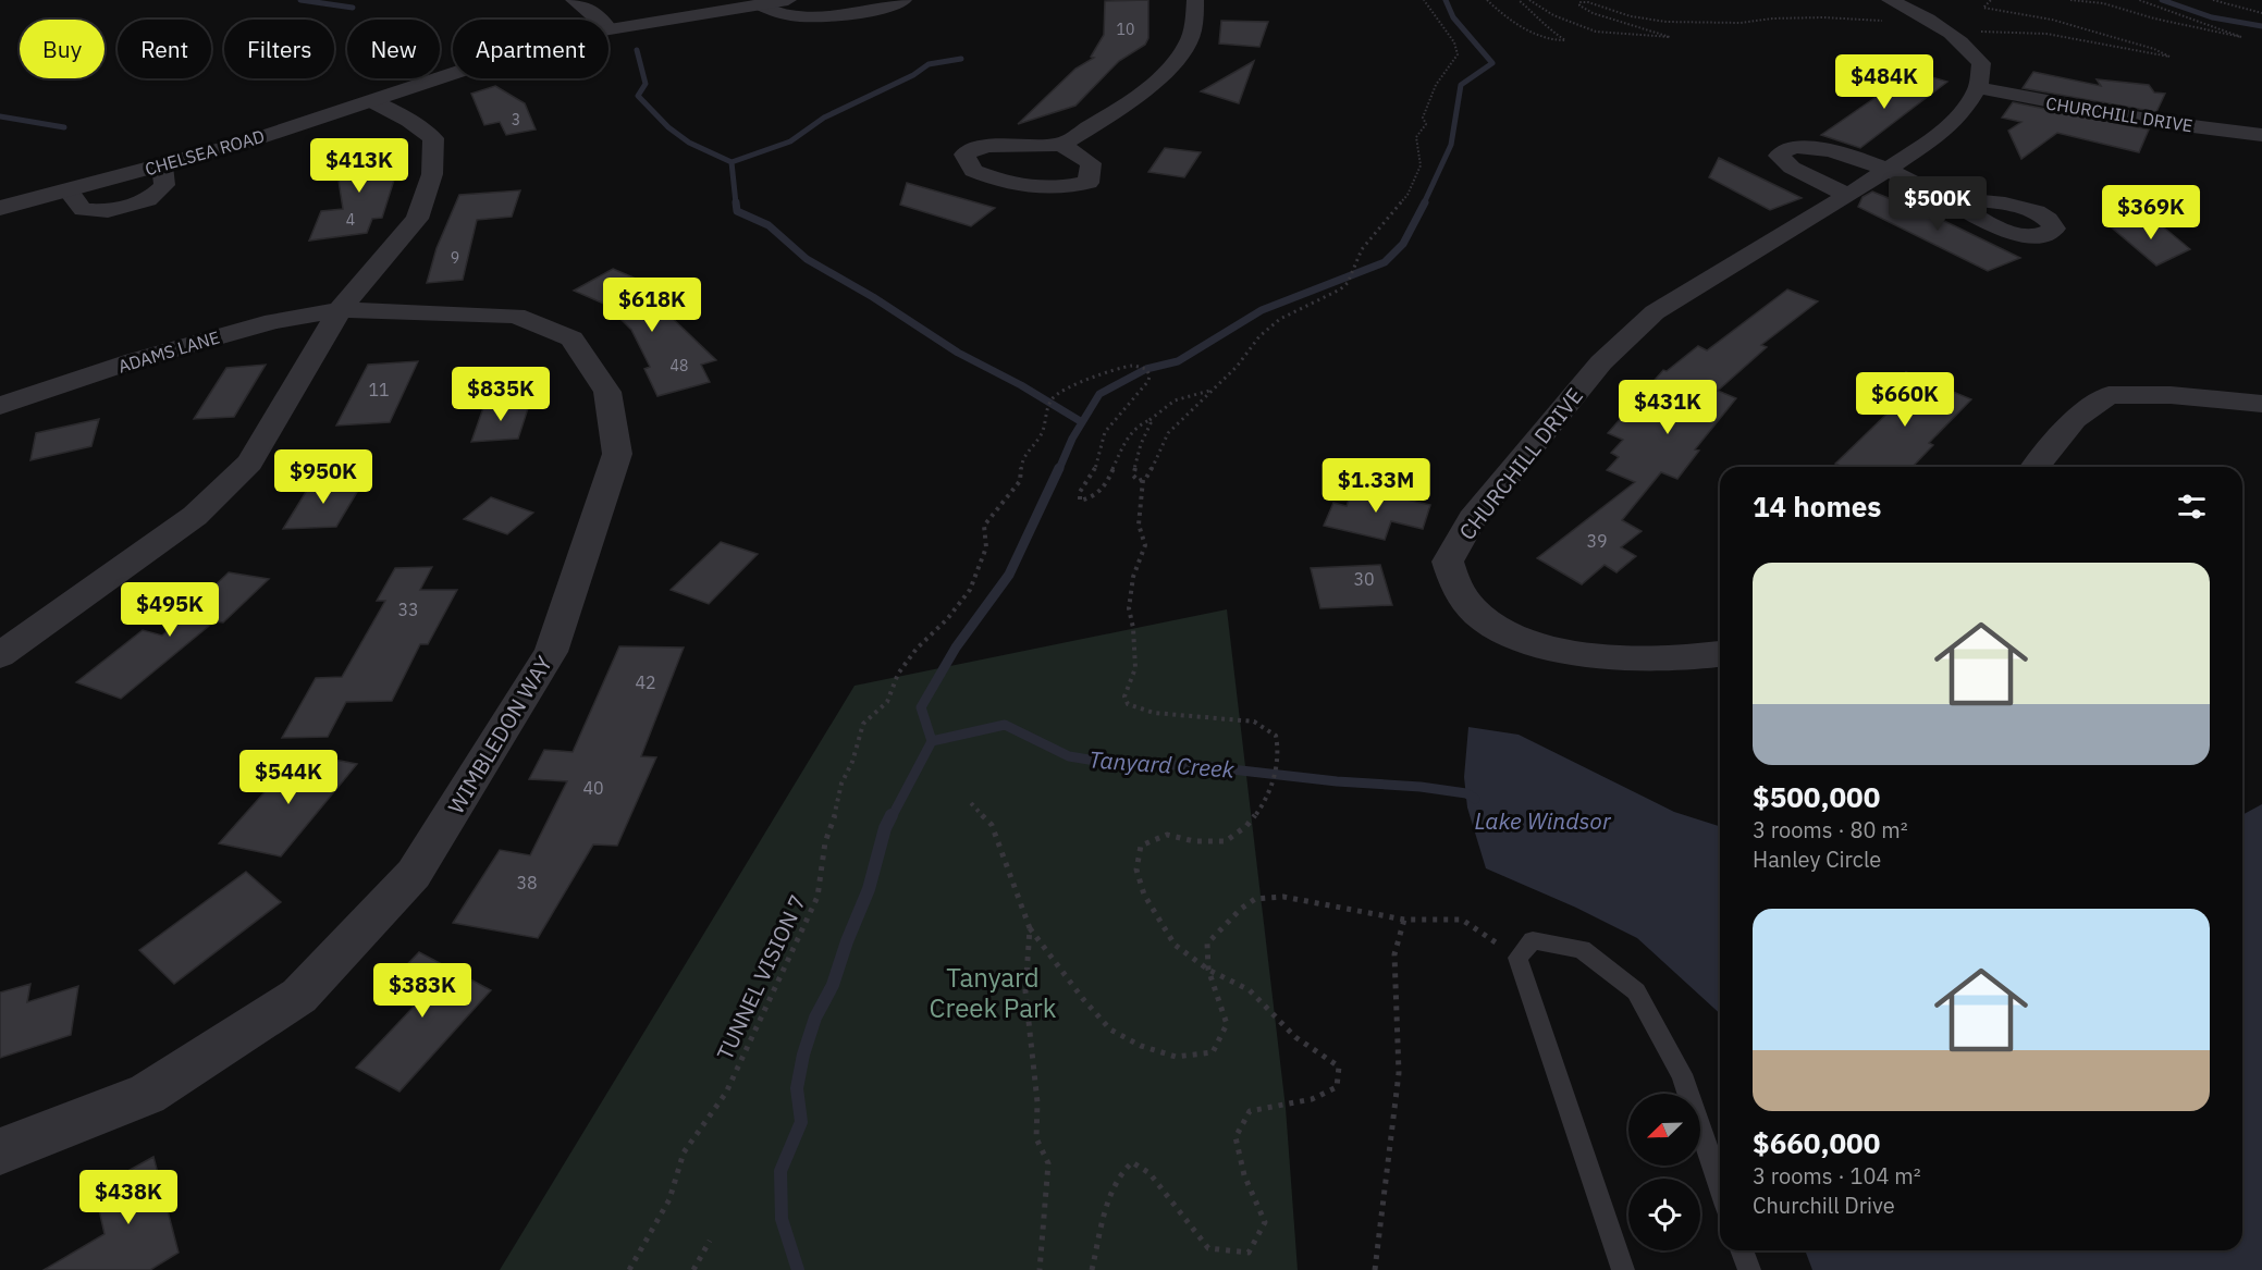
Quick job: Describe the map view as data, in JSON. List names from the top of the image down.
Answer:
{
  "streets": {
    "street": [
      "CHURCHILL DRIVE",
      "CHELSEA ROAD",
      "ADAMS LANE",
      "WIMBLEDON WAY"
    ],
    "path": ["TUNNEL VISION 7"]
  },
  "crossings": [
    ["ADAMS LANE", "WIMBLEDON WAY"]
  ],
  "water": ["Tanyard Creek", "Lake Windsor"],
  "parks": ["Tanyard Creek Park"],
  "house_numbers": [
    "10",
    "3",
    "4",
    "9",
    "48",
    "11",
    "39",
    "30",
    "33",
    "42",
    "40",
    "38"
  ],
  "north": "bottom left",
  "page": {
    "chip": [
      "Buy",
      "Rent",
      "Filters",
      "New",
      "Apartment"
    ],
    "price": [
      "$484K",
      "$413K",
      "$500K",
      "$369K",
      "$618K",
      "$835K",
      "$660K",
      "$431K",
      "$950K",
      "$1.33M",
      "$495K",
      "$544K",
      "$383K",
      "$438K"
    ],
    "heading": "14 homes",
    "list": [
      {
        "name": "$500,000",
        "note": "3 rooms · 80 m² · Hanley Circle"
      },
      {
        "name": "$660,000",
        "note": "3 rooms · 104 m² · Churchill Drive"
      }
    ]
  }
}
